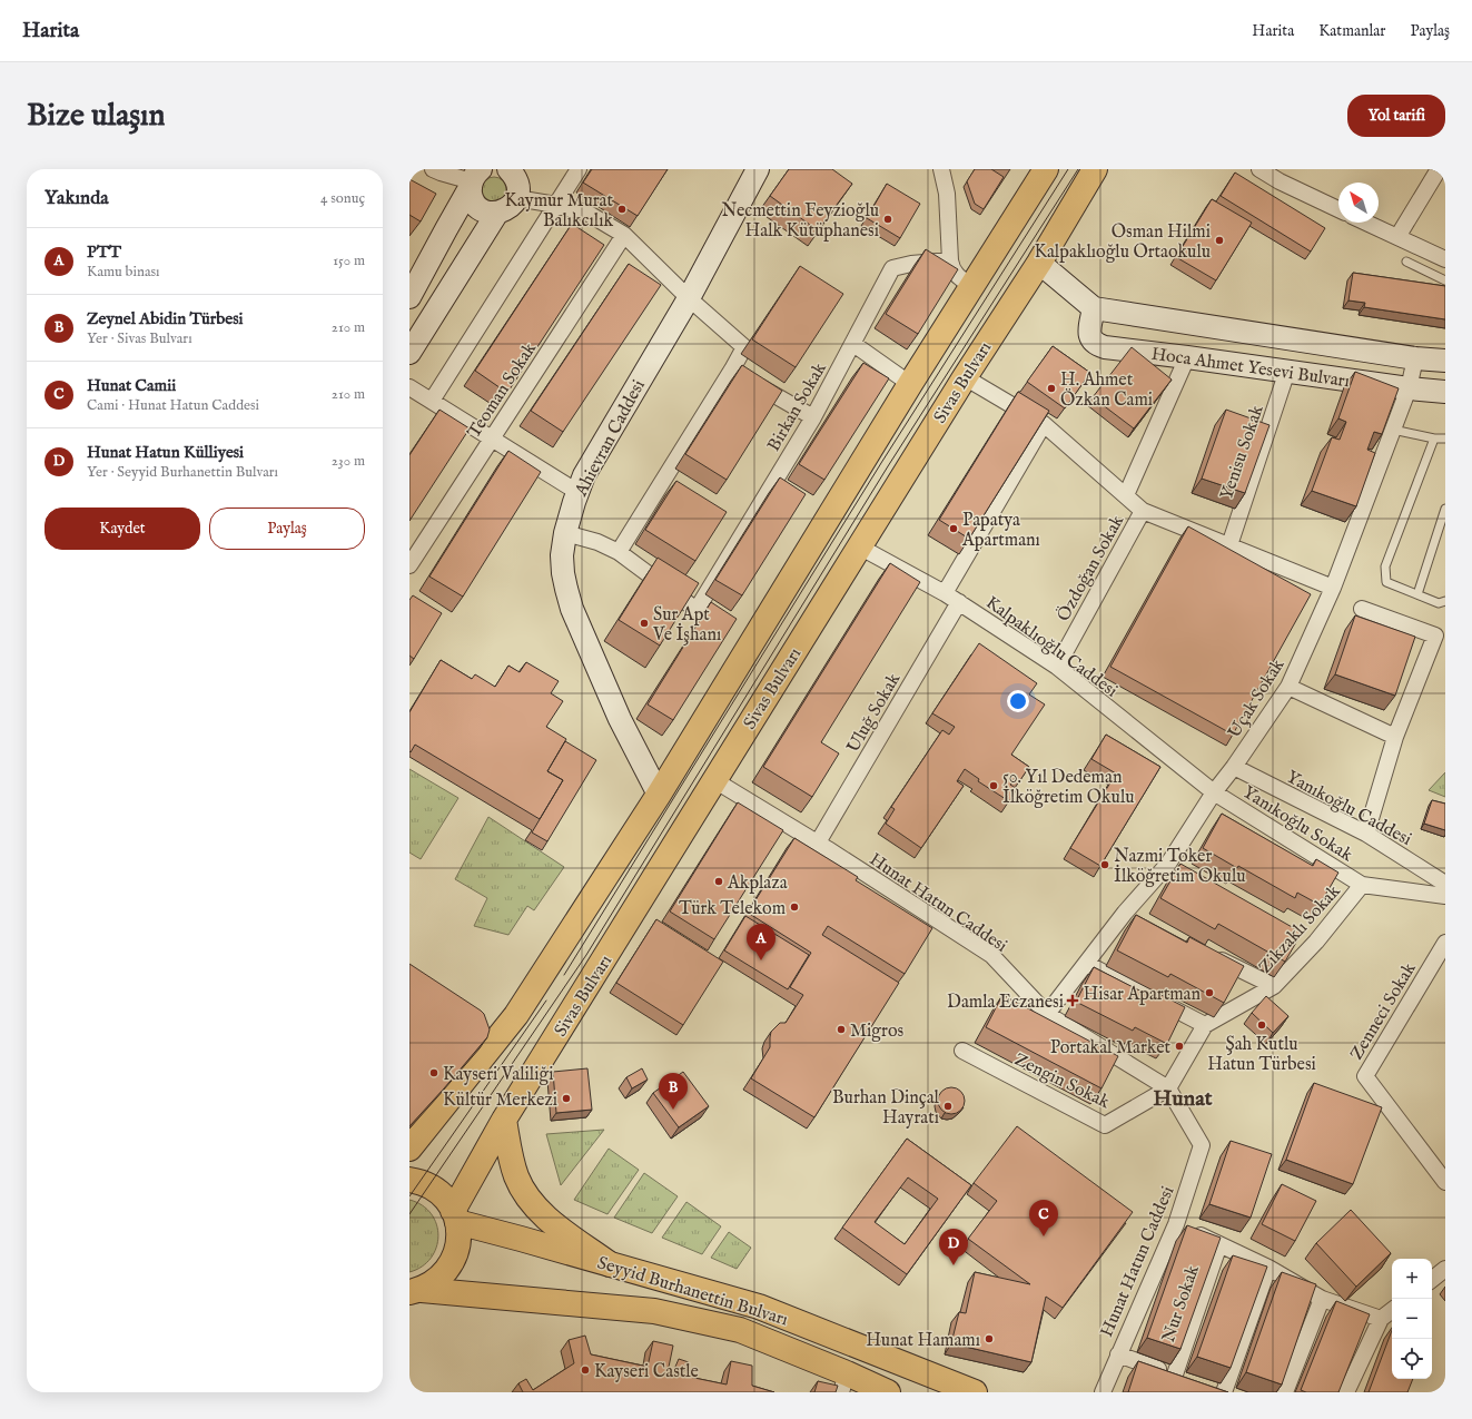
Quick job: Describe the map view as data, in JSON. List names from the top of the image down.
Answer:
{
  "streets": {
    "main road": ["Sivas Bulvarı", "Seyyid Burhanettin Bulvarı"],
    "street": [
      "Hoca Ahmet Yesevi Bulvarı",
      "Teoman Sokak",
      "Birkan Sokak",
      "Ahievran Caddesi",
      "Yenisu Sokak",
      "Özdoğan Sokak",
      "Kalpaklıoğlu Caddesi",
      "Uçak Sokak",
      "Uluğ Sokak",
      "Yanıkoğlu Caddesi",
      "Yanıkoğlu Sokak",
      "Hunat Hatun Caddesi",
      "Zikzaklı Sokak",
      "Zenneci Sokak",
      "Zengin Sokak",
      "Nur Sokak"
    ]
  },
  "crossings": [
    ["Hoca Ahmet Yesevi Bulvarı", "Yenisu Sokak"],
    ["Hoca Ahmet Yesevi Bulvarı", "Özdoğan Sokak"],
    ["Hoca Ahmet Yesevi Bulvarı", "Uçak Sokak"],
    ["Sivas Bulvarı", "Kalpaklıoğlu Caddesi"],
    ["Sivas Bulvarı", "Hunat Hatun Caddesi"],
    ["Sivas Bulvarı", "Seyyid Burhanettin Bulvarı"],
    ["Özdoğan Sokak", "Kalpaklıoğlu Caddesi"],
    ["Kalpaklıoğlu Caddesi", "Uçak Sokak"],
    ["Kalpaklıoğlu Caddesi", "Uluğ Sokak"],
    ["Kalpaklıoğlu Caddesi", "Yanıkoğlu Sokak"],
    ["Uçak Sokak", "Yanıkoğlu Caddesi"],
    ["Uçak Sokak", "Yanıkoğlu Sokak"],
    ["Uçak Sokak", "Hunat Hatun Caddesi"],
    ["Uluğ Sokak", "Hunat Hatun Caddesi"],
    ["Yanıkoğlu Sokak", "Zikzaklı Sokak"],
    ["Hunat Hatun Caddesi", "Zengin Sokak"]
  ],
  "districts": ["Hunat"],
  "places": {
    "other": [
      "Kaymur Murat Balıkcılık",
      "Necmettin Feyzioğlu Halk Kütüphanesi",
      "Osman Hilmi Kalpaklıoğlu Ortaokulu",
      "H. Ahmet Özkan Cami",
      "Papatya Apartmanı",
      "Sur Apt Ve İşhanı",
      "50. Yıl Dedeman İlköğretim Okulu",
      "Nazmi Toker İlköğretim Okulu",
      "Akplaza",
      "Türk Telekom",
      "Hisar Apartman",
      "Şah Kutlu Hatun Türbesi",
      "Migros",
      "Portakal Market",
      "Kayseri Valiliği",
      "Kültür Merkezi",
      "Burhan Dinçal Hayratı",
      "Hunat Hamamı",
      "Kayseri Castle"
    ],
    "health": ["Damla Eczanesi"]
  },
  "north": "top left",
  "page": {
    "header": "Harita",
    "nav": ["Harita", "Katmanlar", "Paylaş"],
    "buttons": [
      "Yol tarifi",
      ["Kaydet", "Paylaş"]
    ],
    "title": "Bize ulaşın",
    "heading": ["Yakında", "4 sonuç"],
    "list": [
      {
        "mark": "A",
        "name": "PTT",
        "note": "Kamu binası",
        "value": "150 m"
      },
      {
        "mark": "B",
        "name": "Zeynel Abidin Türbesi",
        "note": "Yer · Sivas Bulvarı",
        "value": "210 m"
      },
      {
        "mark": "C",
        "name": "Hunat Camii",
        "note": "Cami · Hunat Hatun Caddesi",
        "value": "210 m"
      },
      {
        "mark": "D",
        "name": "Hunat Hatun Külliyesi",
        "note": "Yer · Seyyid Burhanettin Bulvarı",
        "value": "230 m"
      }
    ],
    "pins": [
      "A",
      "B",
      "C",
      "D"
    ],
    "map_buttons": ["+", "−"]
  }
}
